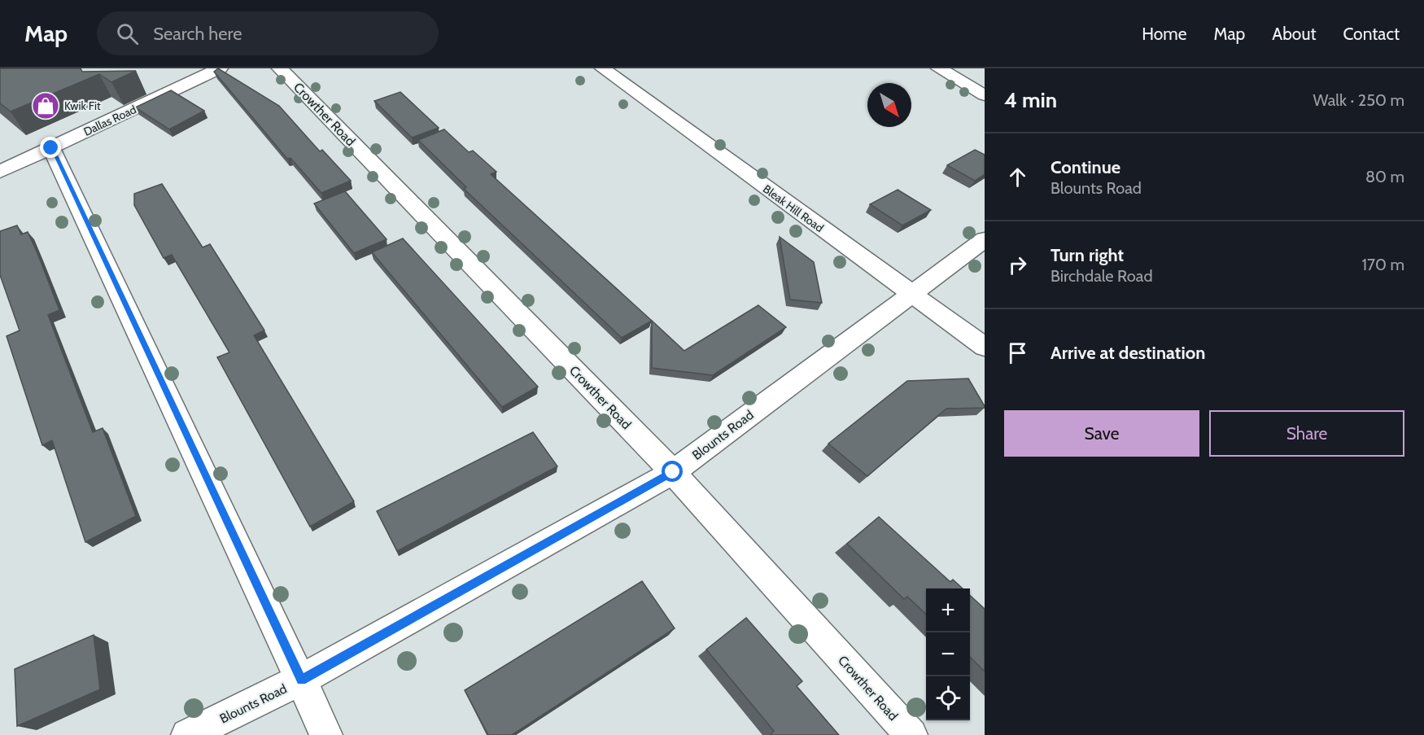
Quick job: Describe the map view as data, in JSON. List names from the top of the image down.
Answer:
{
  "streets": {
    "street": [
      "Crowther Road",
      "Dallas Road",
      "Bleak Hill Road",
      "Blounts Road"
    ]
  },
  "crossings": [
    ["Crowther Road", "Blounts Road"],
    ["Bleak Hill Road", "Blounts Road"]
  ],
  "places": {
    "shop": ["Kwik Fit"]
  },
  "north": "bottom right",
  "page": {
    "header": "Map",
    "search": "Search here",
    "nav": [
      "Home",
      "Map",
      "About",
      "Contact"
    ],
    "heading": ["4 min", "Walk · 250 m"],
    "list": [
      ["Continue", "Blounts Road", "80 m"],
      ["Turn right", "Birchdale Road", "170 m"],
      "Arrive at destination"
    ],
    "buttons": ["Save", "Share"],
    "map_buttons": ["+", "−"]
  }
}
